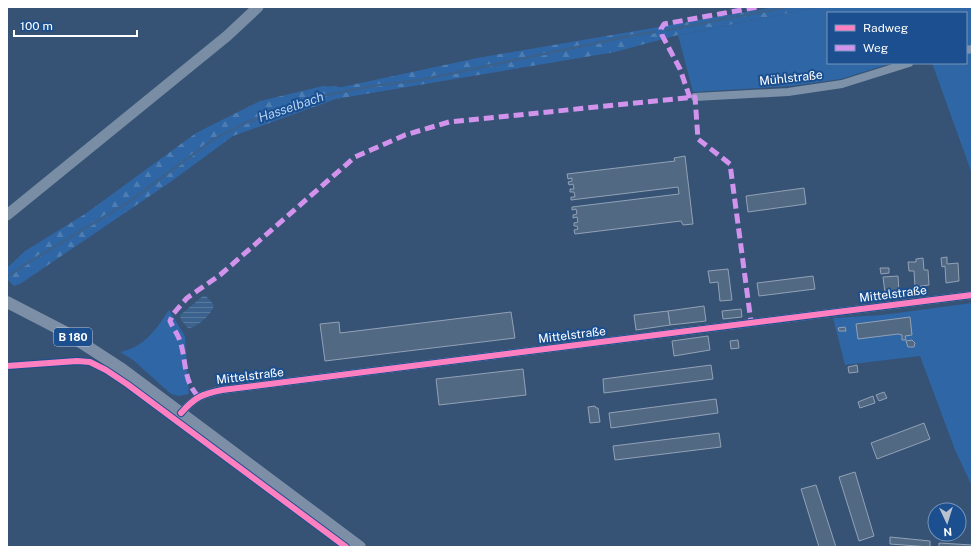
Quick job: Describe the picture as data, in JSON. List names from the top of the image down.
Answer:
{
  "streets": {
    "main road": ["B 180"],
    "street": ["Mühlstraße", "Mittelstraße"]
  },
  "crossings": [
    ["Mittelstraße", "B 180"]
  ],
  "water": ["Hasselbach"],
  "legend": ["Radweg", "Weg"],
  "scale_bar": "100 m",
  "north": "bottom"
}
